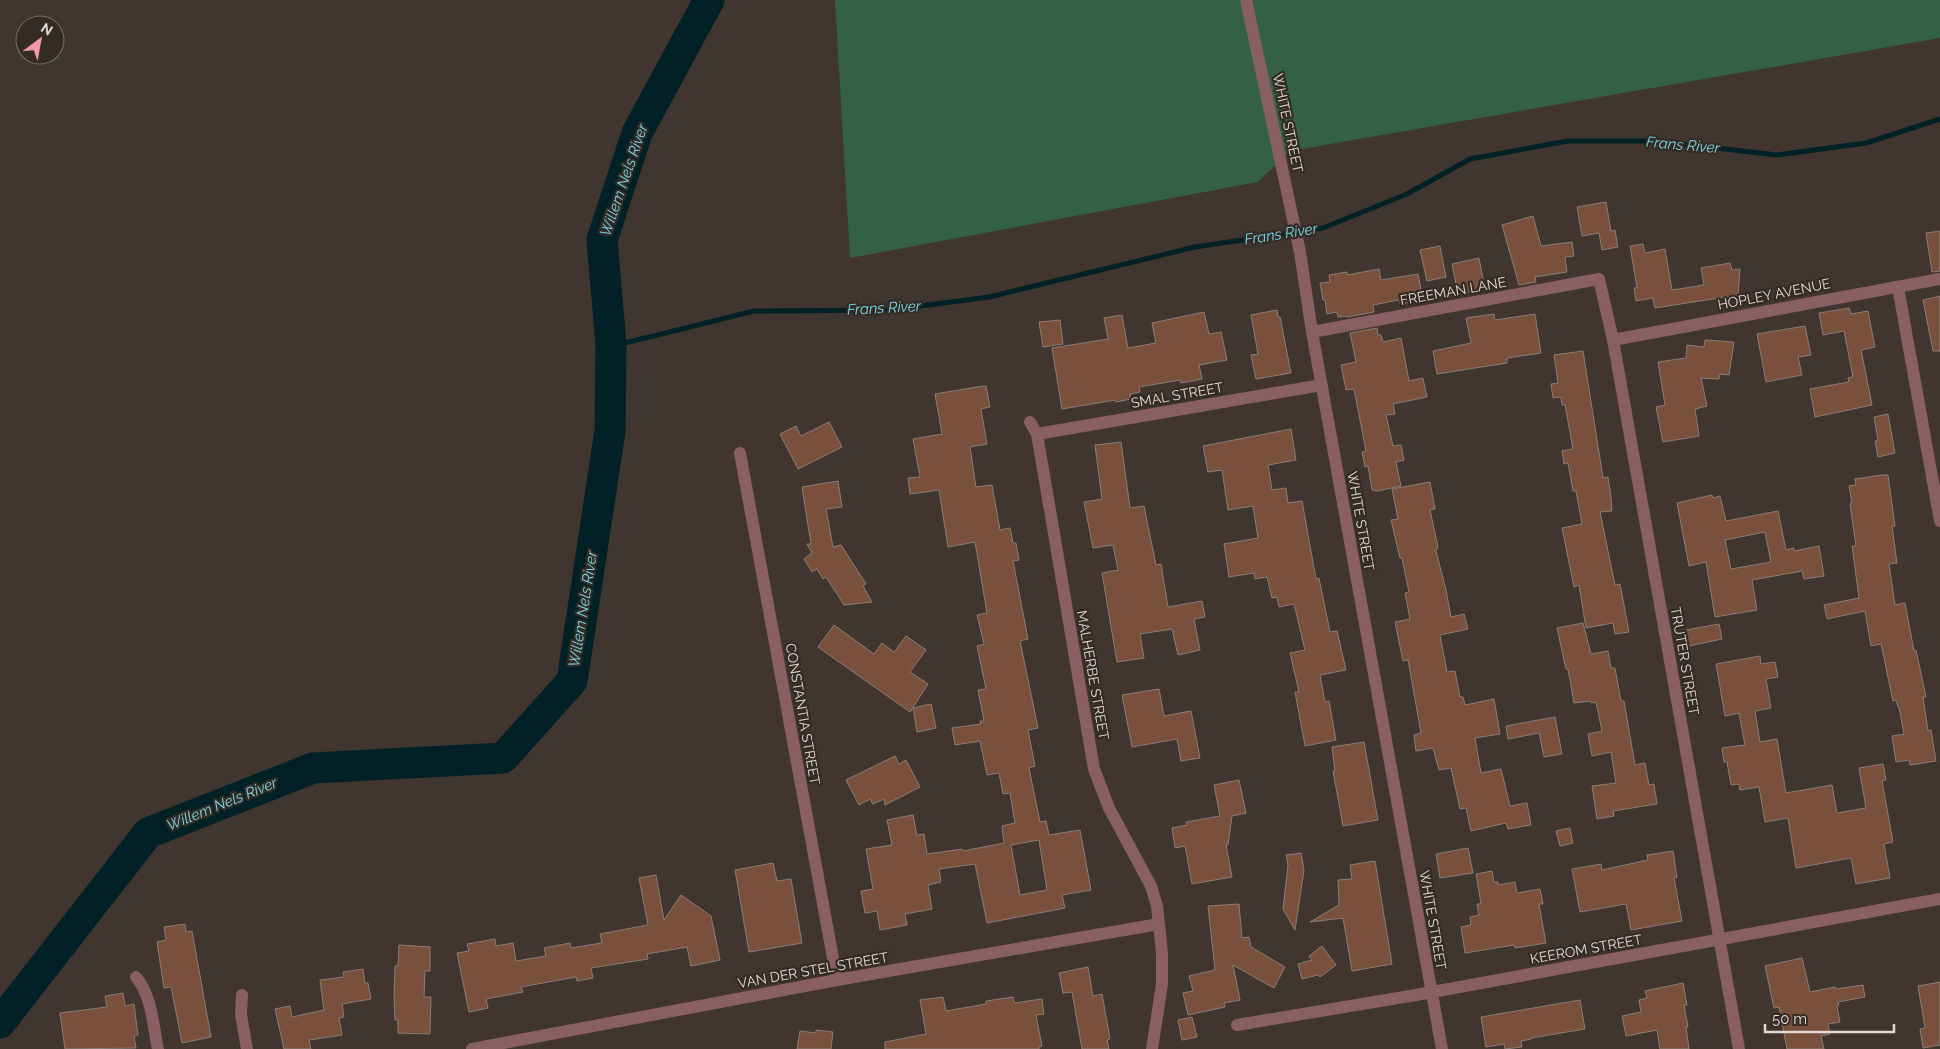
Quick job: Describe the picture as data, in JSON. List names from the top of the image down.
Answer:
{
  "streets": {
    "street": [
      "WHITE STREET",
      "FREEMAN LANE",
      "HOPLEY AVENUE",
      "SMAL STREET",
      "TRUTER STREET",
      "MALHERBE STREET",
      "CONSTANTIA STREET",
      "KEEROM STREET",
      "VAN DER STEL STREET"
    ]
  },
  "crossings": [
    ["WHITE STREET", "FREEMAN LANE"],
    ["WHITE STREET", "SMAL STREET"],
    ["WHITE STREET", "KEEROM STREET"],
    ["FREEMAN LANE", "TRUTER STREET"],
    ["HOPLEY AVENUE", "TRUTER STREET"],
    ["SMAL STREET", "MALHERBE STREET"],
    ["TRUTER STREET", "KEEROM STREET"],
    ["MALHERBE STREET", "VAN DER STEL STREET"],
    ["CONSTANTIA STREET", "VAN DER STEL STREET"]
  ],
  "water": ["Frans River", "Willem Nels River"],
  "scale_bar": "50 m",
  "north": "top right"
}
